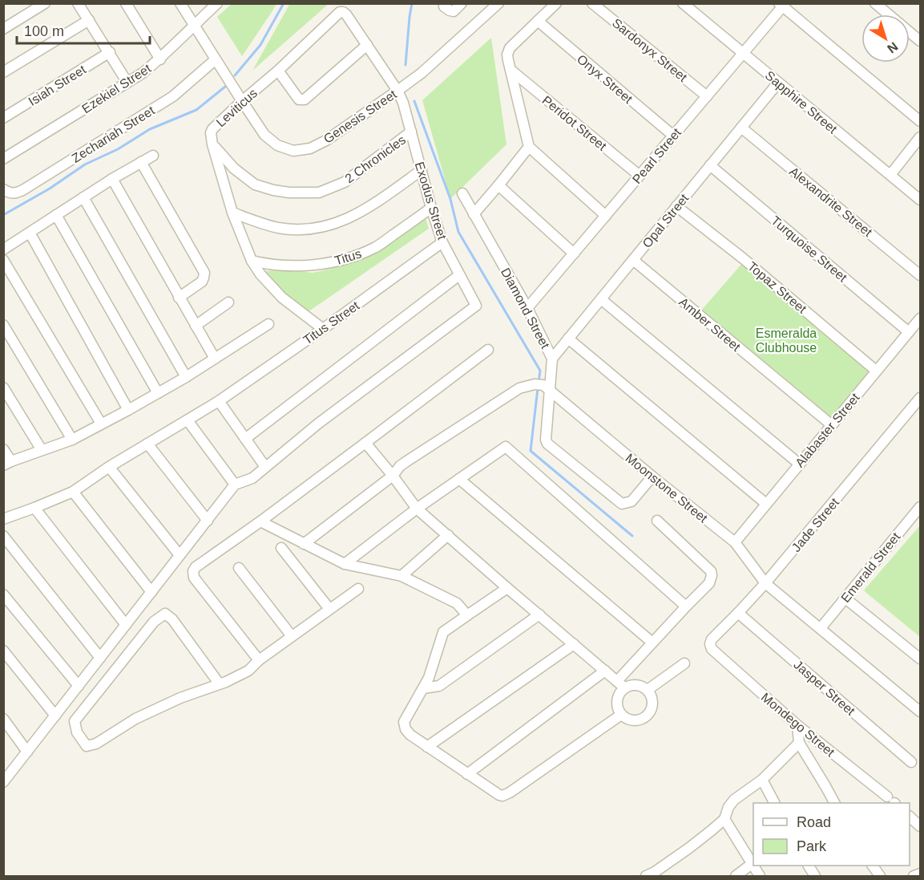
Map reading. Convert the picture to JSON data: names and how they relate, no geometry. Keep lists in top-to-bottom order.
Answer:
{
  "streets": {
    "street": [
      "Sardonyx Street",
      "Onyx Street",
      "Isiah Street",
      "Ezekiel Street",
      "Sapphire Street",
      "Leviticus",
      "Genesis Street",
      "Peridot Street",
      "Zechariah Street",
      "Pearl Street",
      "2 Chronicles",
      "Exodus Street",
      "Alexandrite Street",
      "Opal Street",
      "Turquoise Street",
      "Titus",
      "Topaz Street",
      "Diamond Street",
      "Titus Street",
      "Amber Street",
      "Alabaster Street",
      "Moonstone Street",
      "Jade Street",
      "Emerald Street",
      "Jasper Street",
      "Mondego Street"
    ]
  },
  "crossings": [
    ["Sardonyx Street", "Pearl Street"],
    ["Onyx Street", "Pearl Street"],
    ["Ezekiel Street", "Genesis Street"],
    ["Sapphire Street", "Pearl Street"],
    ["Sapphire Street", "Opal Street"],
    ["Leviticus", "Genesis Street"],
    ["Leviticus", "2 Chronicles"],
    ["Leviticus", "Exodus Street"],
    ["Leviticus", "Titus"],
    ["Leviticus", "Titus Street"],
    ["Genesis Street", "Zechariah Street"],
    ["Genesis Street", "Exodus Street"],
    ["Peridot Street", "Pearl Street"],
    ["Pearl Street", "Diamond Street"],
    ["2 Chronicles", "Exodus Street"],
    ["Exodus Street", "Titus"],
    ["Exodus Street", "Titus Street"],
    ["Alexandrite Street", "Opal Street"],
    ["Opal Street", "Turquoise Street"],
    ["Opal Street", "Topaz Street"],
    ["Opal Street", "Diamond Street"],
    ["Opal Street", "Amber Street"],
    ["Turquoise Street", "Alabaster Street"],
    ["Topaz Street", "Alabaster Street"],
    ["Diamond Street", "Moonstone Street"],
    ["Amber Street", "Alabaster Street"],
    ["Alabaster Street", "Moonstone Street"],
    ["Moonstone Street", "Jade Street"],
    ["Moonstone Street", "Emerald Street"],
    ["Jade Street", "Jasper Street"],
    ["Jade Street", "Mondego Street"]
  ],
  "parks": ["Esmeralda Clubhouse"],
  "legend": ["Road", "Park"],
  "scale_bar": "100 m",
  "north": "bottom right"
}
